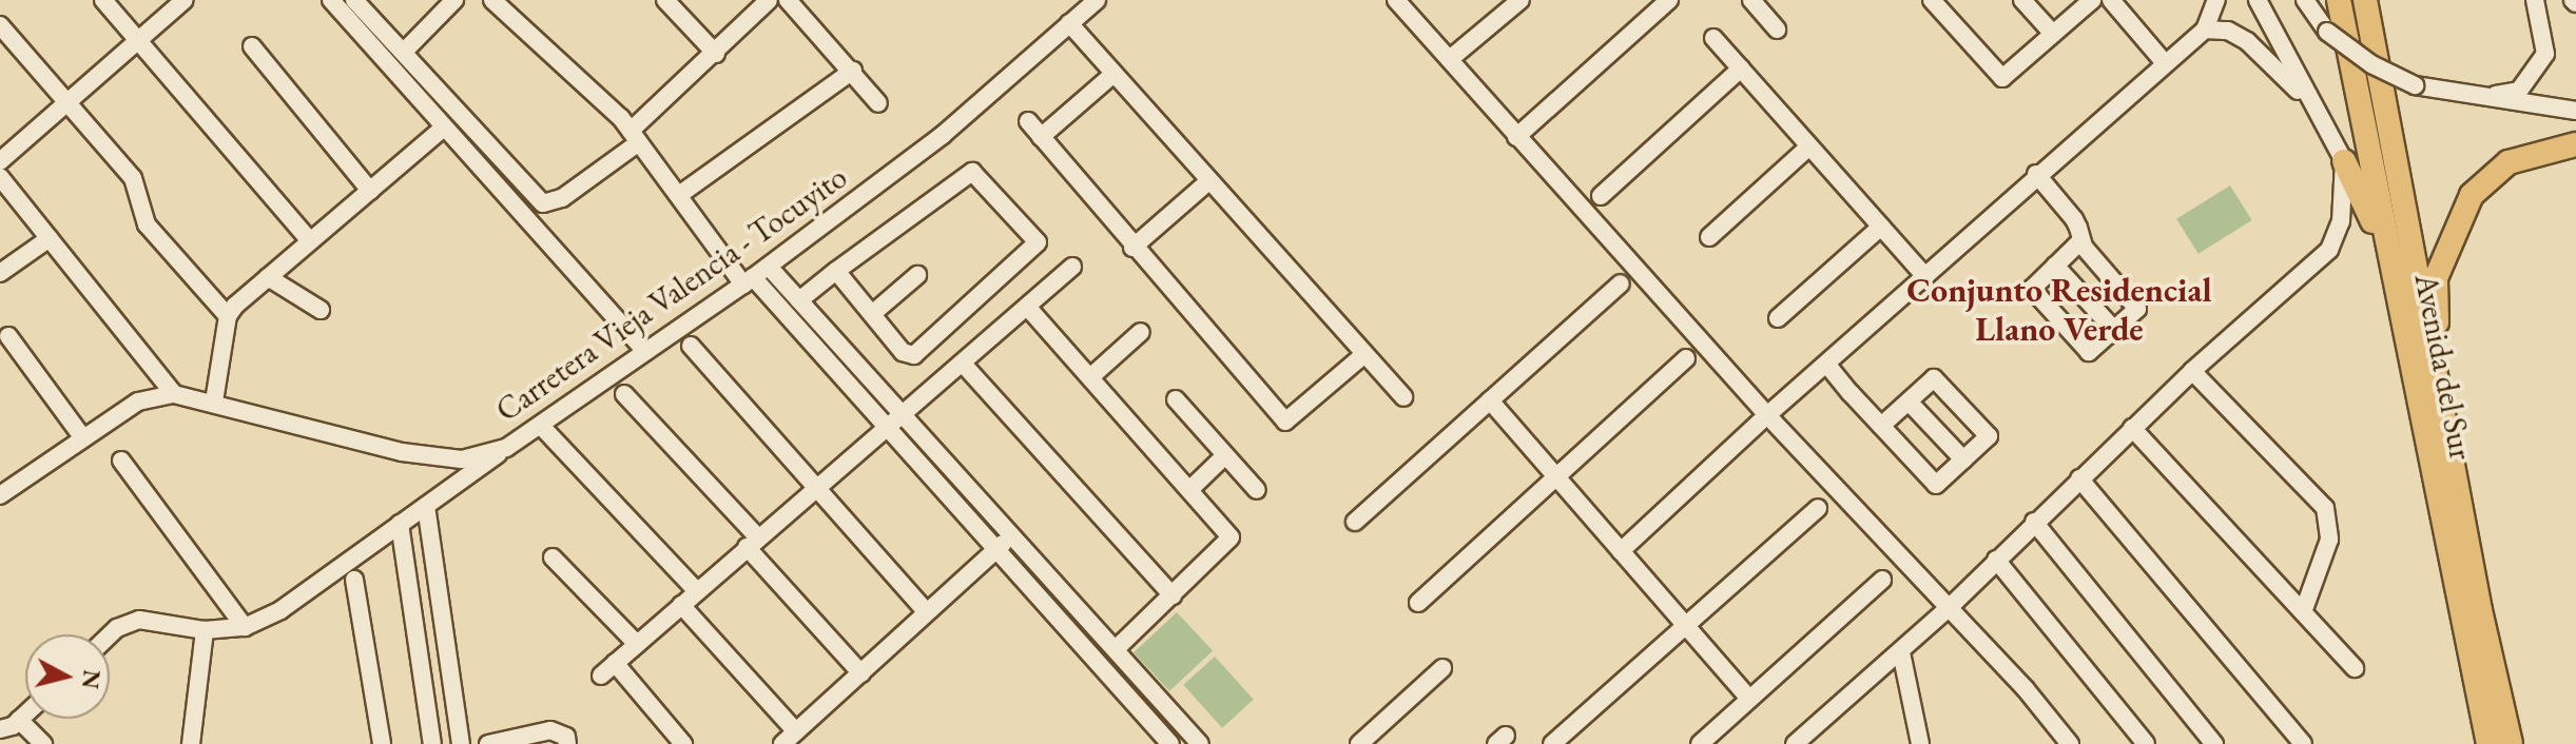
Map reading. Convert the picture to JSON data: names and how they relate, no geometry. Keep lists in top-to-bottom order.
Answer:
{
  "streets": {
    "highway": ["Avenida del Sur"],
    "street": ["Carretera Vieja Valencia - Tocuyito"]
  },
  "districts": ["Conjunto Residencial Llano Verde"],
  "north": "right"
}
